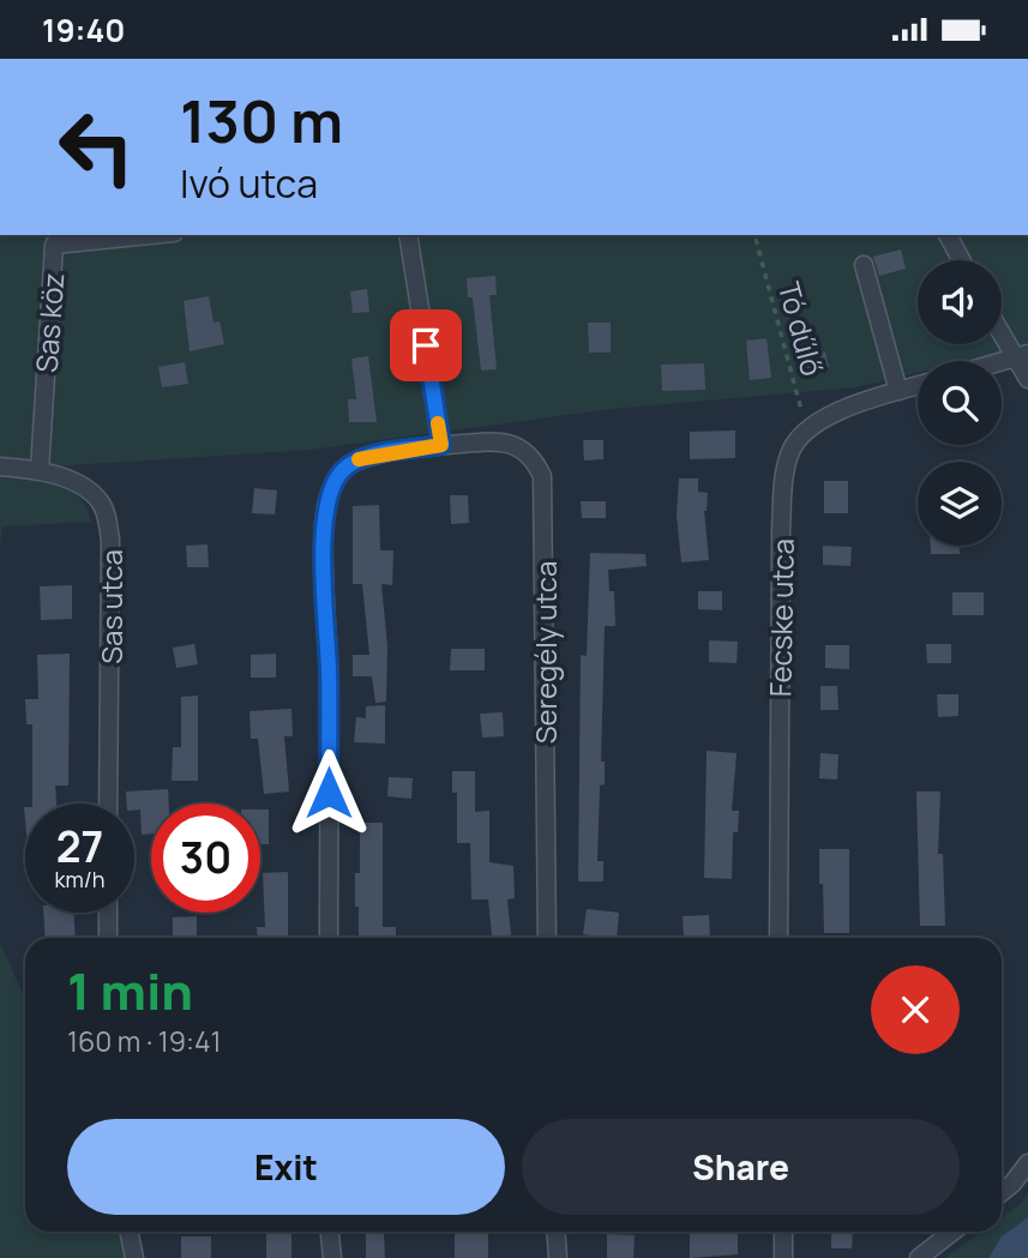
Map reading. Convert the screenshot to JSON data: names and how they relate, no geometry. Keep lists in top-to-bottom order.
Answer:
{
  "streets": {
    "street": [
      "Sas köz",
      "Sas utca",
      "Fecske utca",
      "Seregély utca"
    ],
    "path": ["Tó dűlő"]
  },
  "crossings": [
    ["Sas köz", "Sas utca"],
    ["Tó dűlő", "Fecske utca"]
  ],
  "page": {
    "status": "19:40",
    "turn": ["130 m", "Ivó utca"],
    "speed": "27 km/h",
    "limit": "30",
    "heading": ["1 min", "160 m · 19:41"],
    "buttons": ["Exit", "Share"]
  }
}
